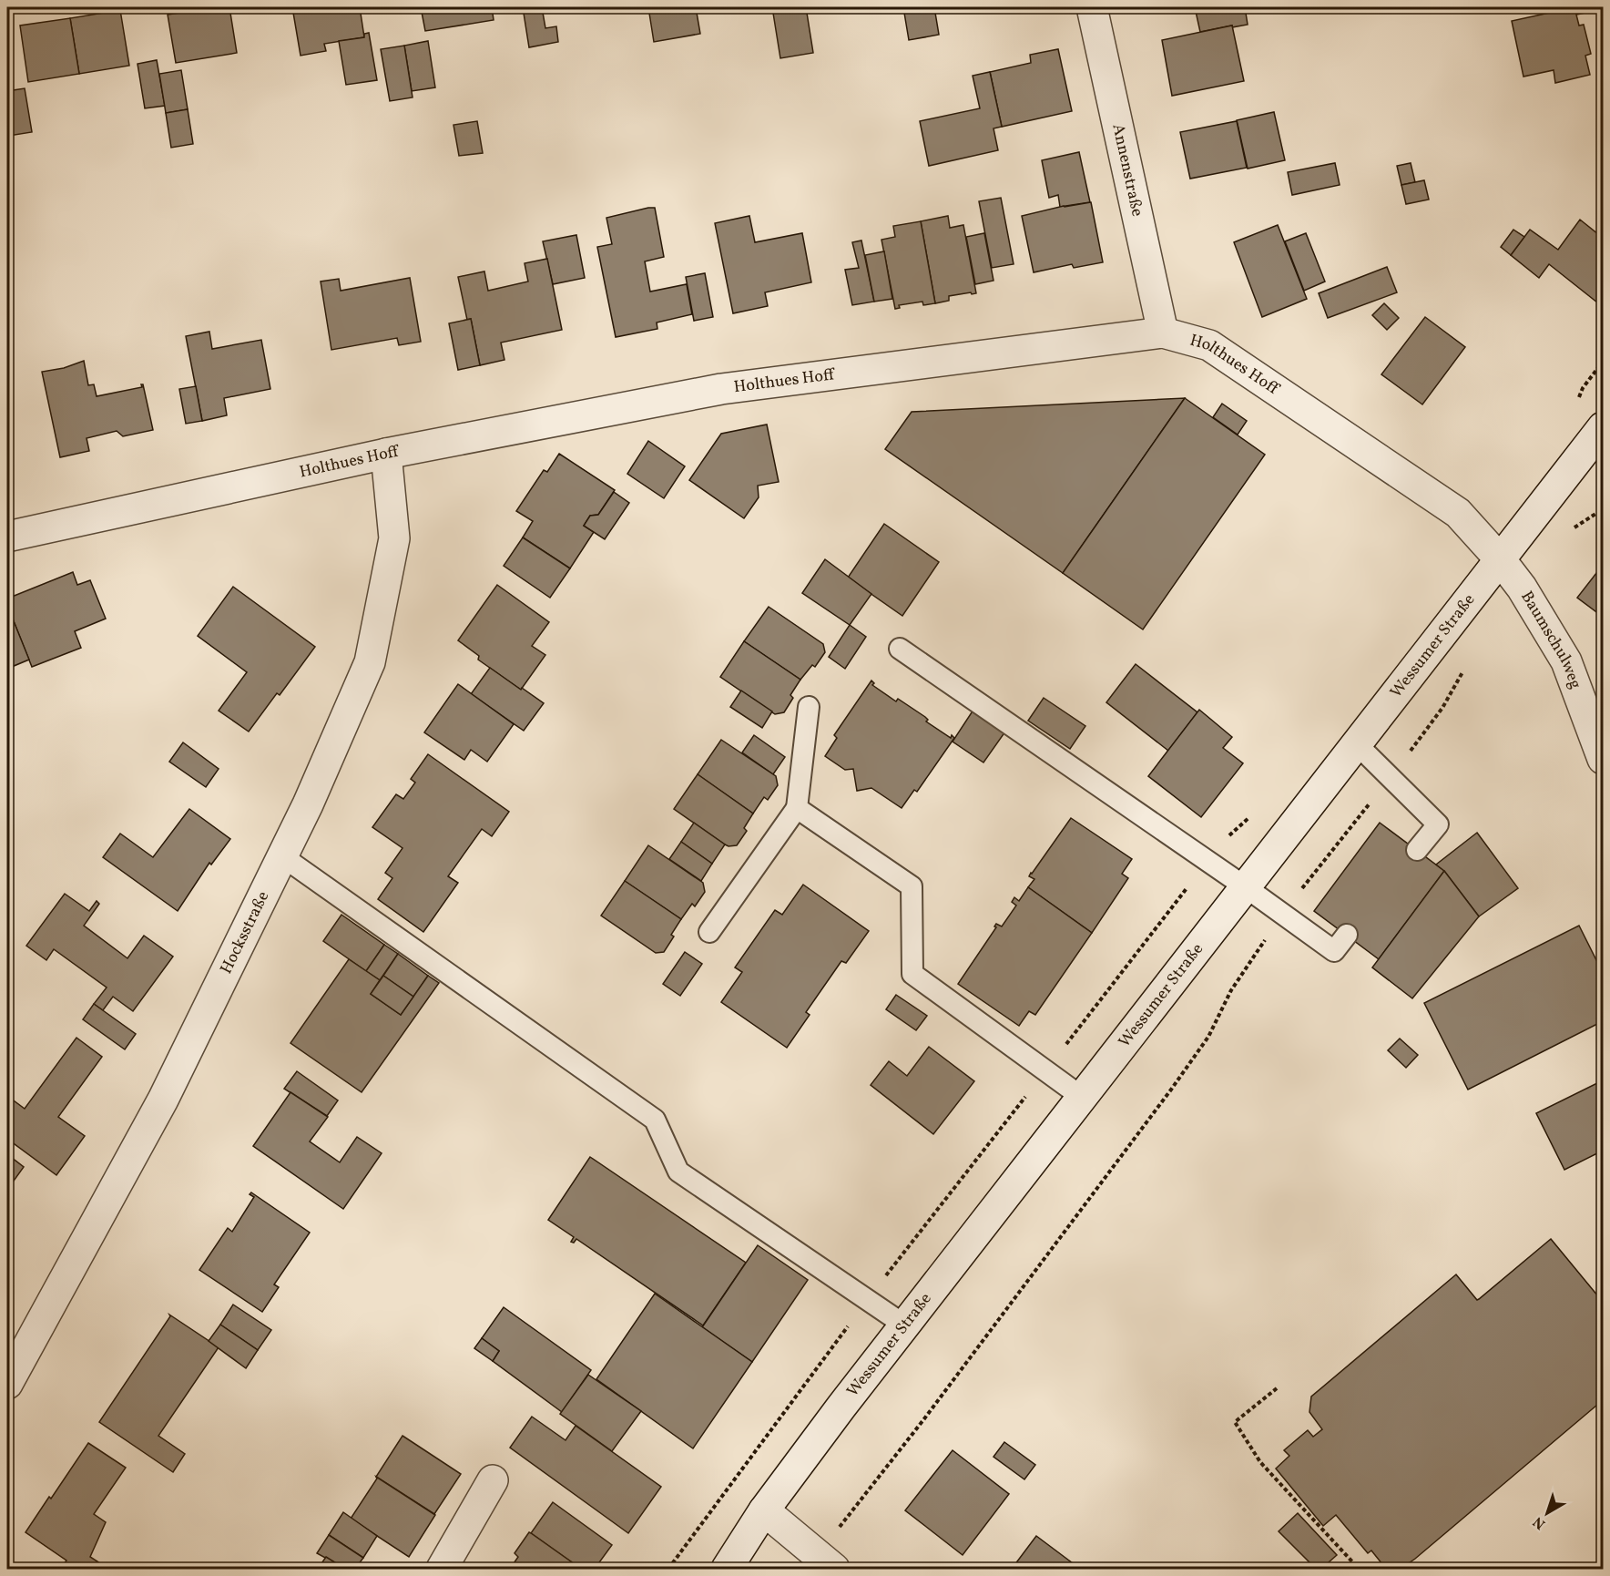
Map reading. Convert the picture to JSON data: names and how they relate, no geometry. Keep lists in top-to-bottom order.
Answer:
{
  "streets": {
    "street": [
      "Annenstraße",
      "Holthues Hoff",
      "Baumschulweg",
      "Wessumer Straße",
      "Hocksstraße"
    ]
  },
  "crossings": [
    ["Annenstraße", "Holthues Hoff"],
    ["Holthues Hoff", "Baumschulweg"],
    ["Holthues Hoff", "Wessumer Straße"],
    ["Holthues Hoff", "Hocksstraße"],
    ["Baumschulweg", "Wessumer Straße"]
  ],
  "north": "bottom left"
}
